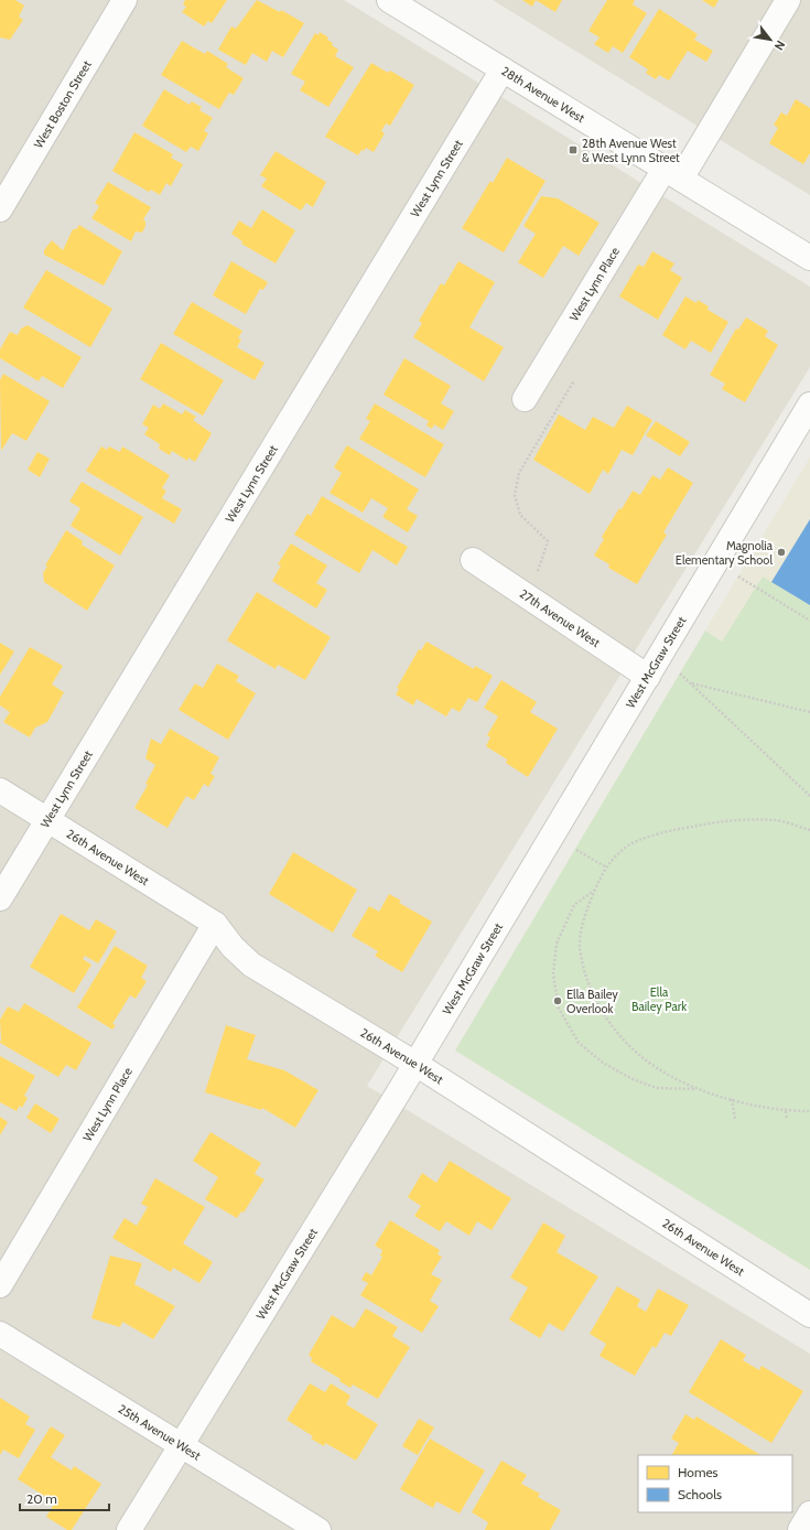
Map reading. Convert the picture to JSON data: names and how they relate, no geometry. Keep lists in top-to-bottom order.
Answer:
{
  "streets": {
    "street": [
      "28th Avenue West",
      "West Boston Street",
      "West Lynn Street",
      "West Lynn Place",
      "27th Avenue West",
      "West McGraw Street",
      "26th Avenue West",
      "25th Avenue West"
    ]
  },
  "crossings": [
    ["28th Avenue West", "West Lynn Street"],
    ["28th Avenue West", "West Lynn Place"],
    ["West Lynn Street", "26th Avenue West"],
    ["West Lynn Place", "26th Avenue West"],
    ["27th Avenue West", "West McGraw Street"],
    ["West McGraw Street", "26th Avenue West"],
    ["West McGraw Street", "25th Avenue West"]
  ],
  "parks": ["Ella Bailey Park"],
  "places": {
    "transit": ["28th Avenue West & West Lynn Street"],
    "other": ["Magnolia Elementary School", "Ella Bailey Overlook"]
  },
  "legend": ["Homes", "Schools"],
  "scale_bar": "20 m",
  "north": "bottom right"
}
